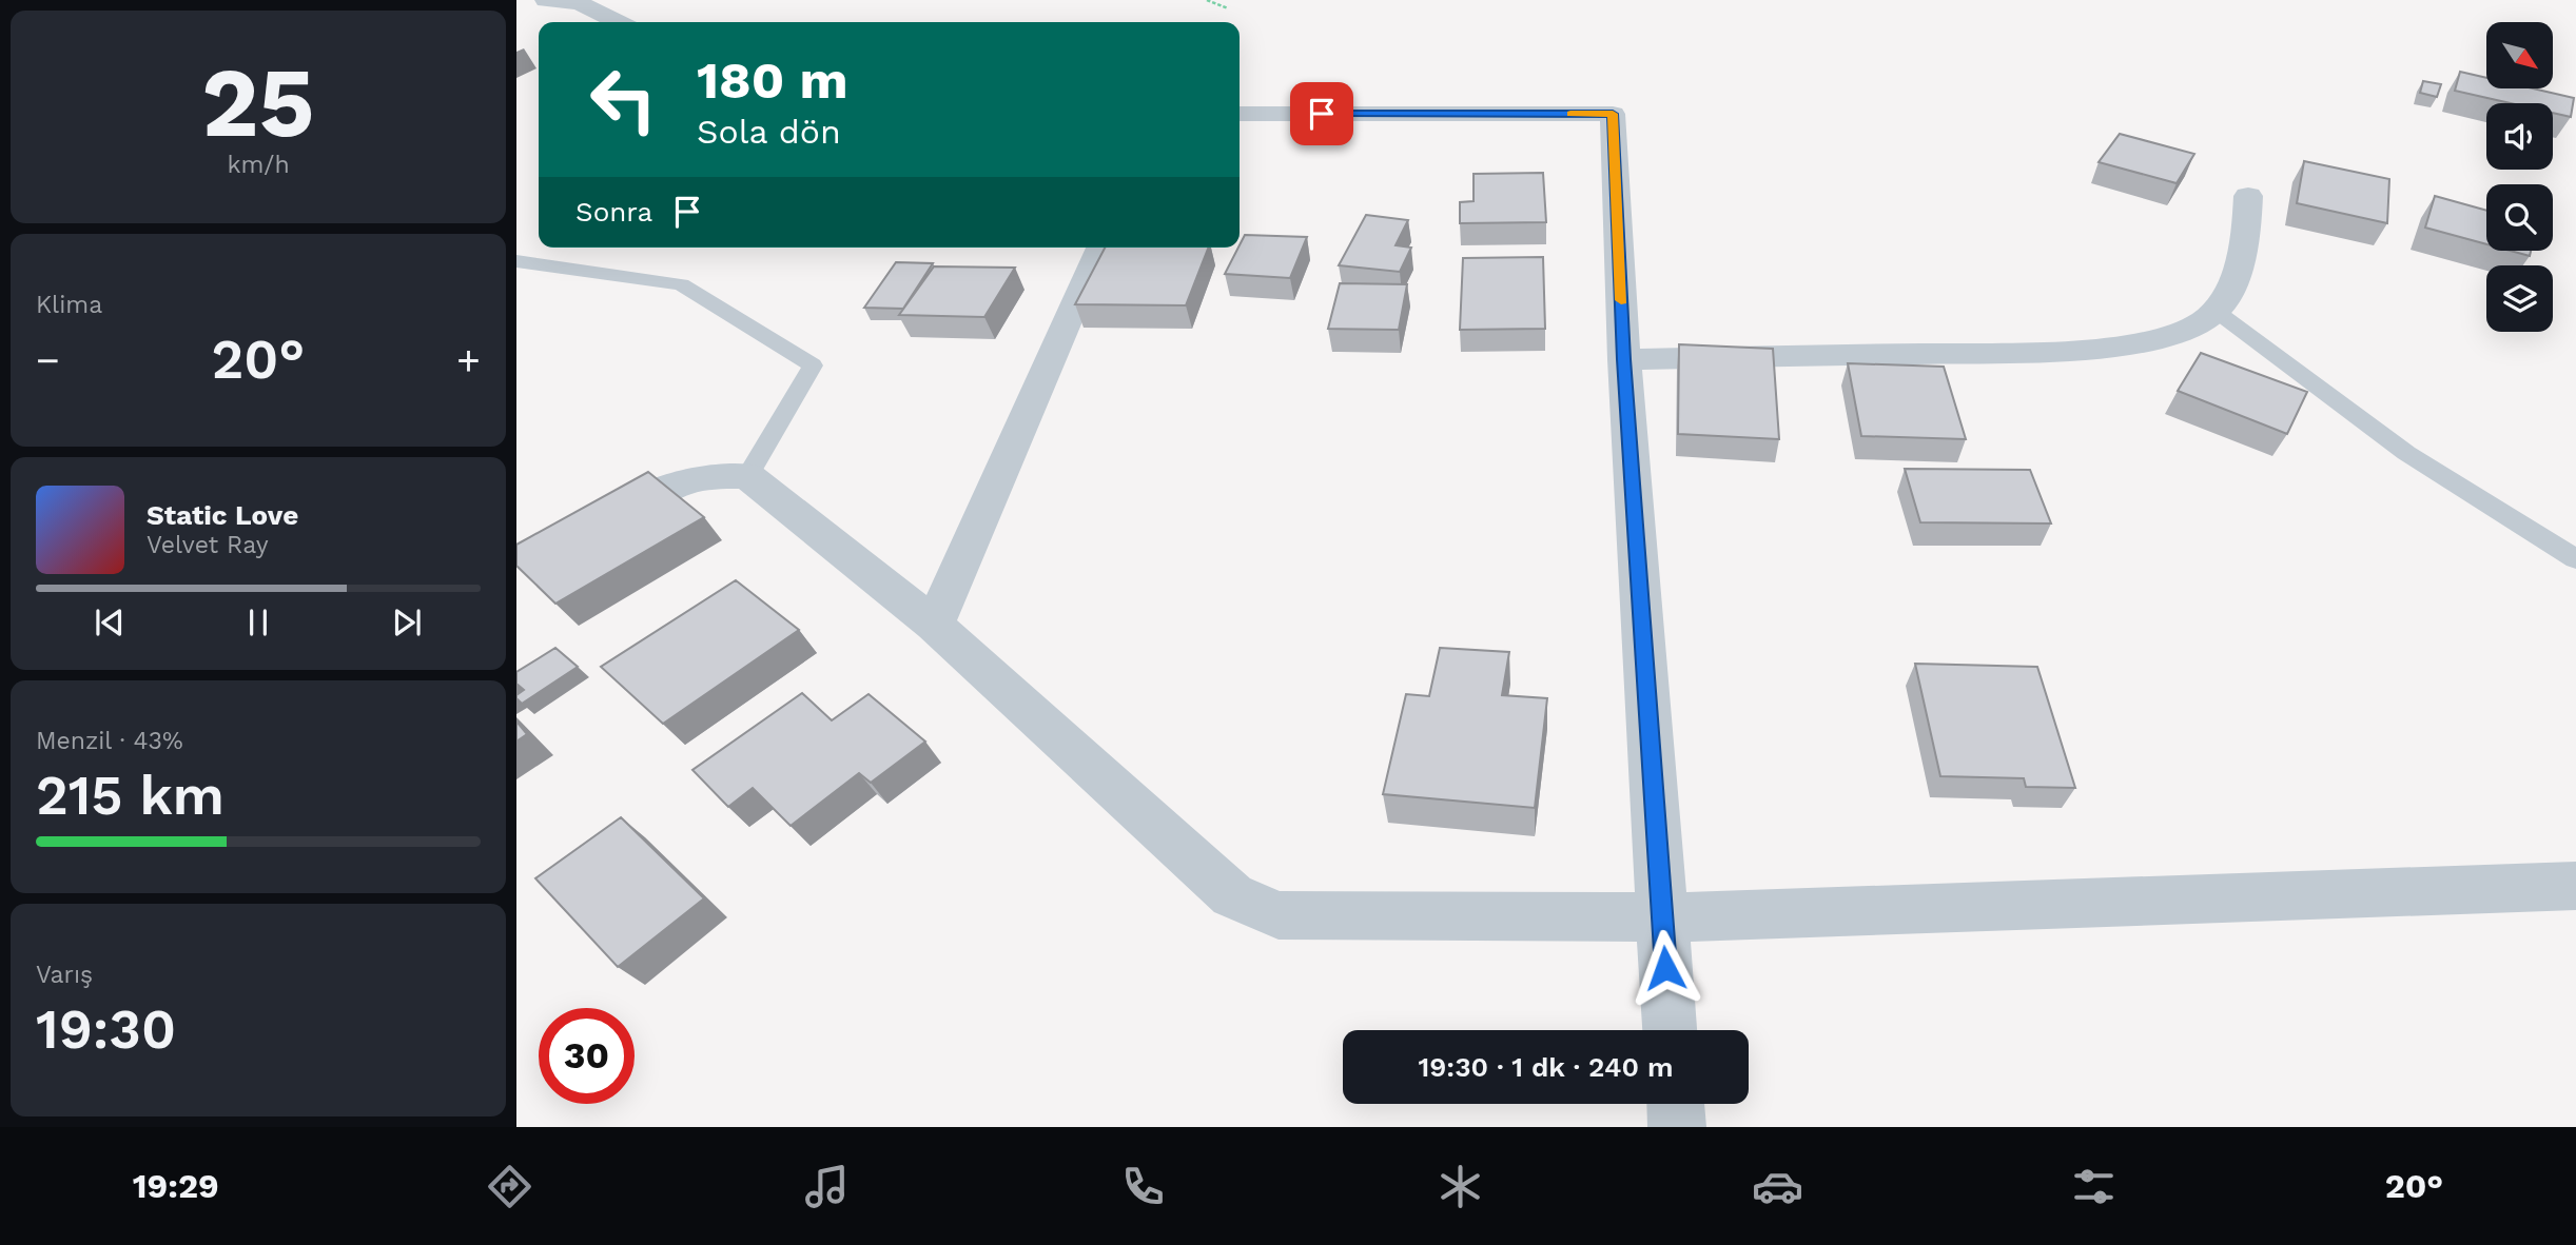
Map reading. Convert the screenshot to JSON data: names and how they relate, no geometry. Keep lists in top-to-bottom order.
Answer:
{
  "north": "bottom right",
  "page": {
    "tile": [
      ["25", "km/h"],
      "Klima",
      ["Menzil · 43%", "215 km"],
      ["Varış", "19:30"]
    ],
    "turn": ["180 m", "Sola dön"],
    "then": "Sonra",
    "heat": ["−", "20°", "+"],
    "song": ["Static Love", "Velvet Ray"],
    "limit": "30",
    "trip": "19:30 · 1 dk · 240 m",
    "tabs": ["19:29", "20°"]
  }
}
